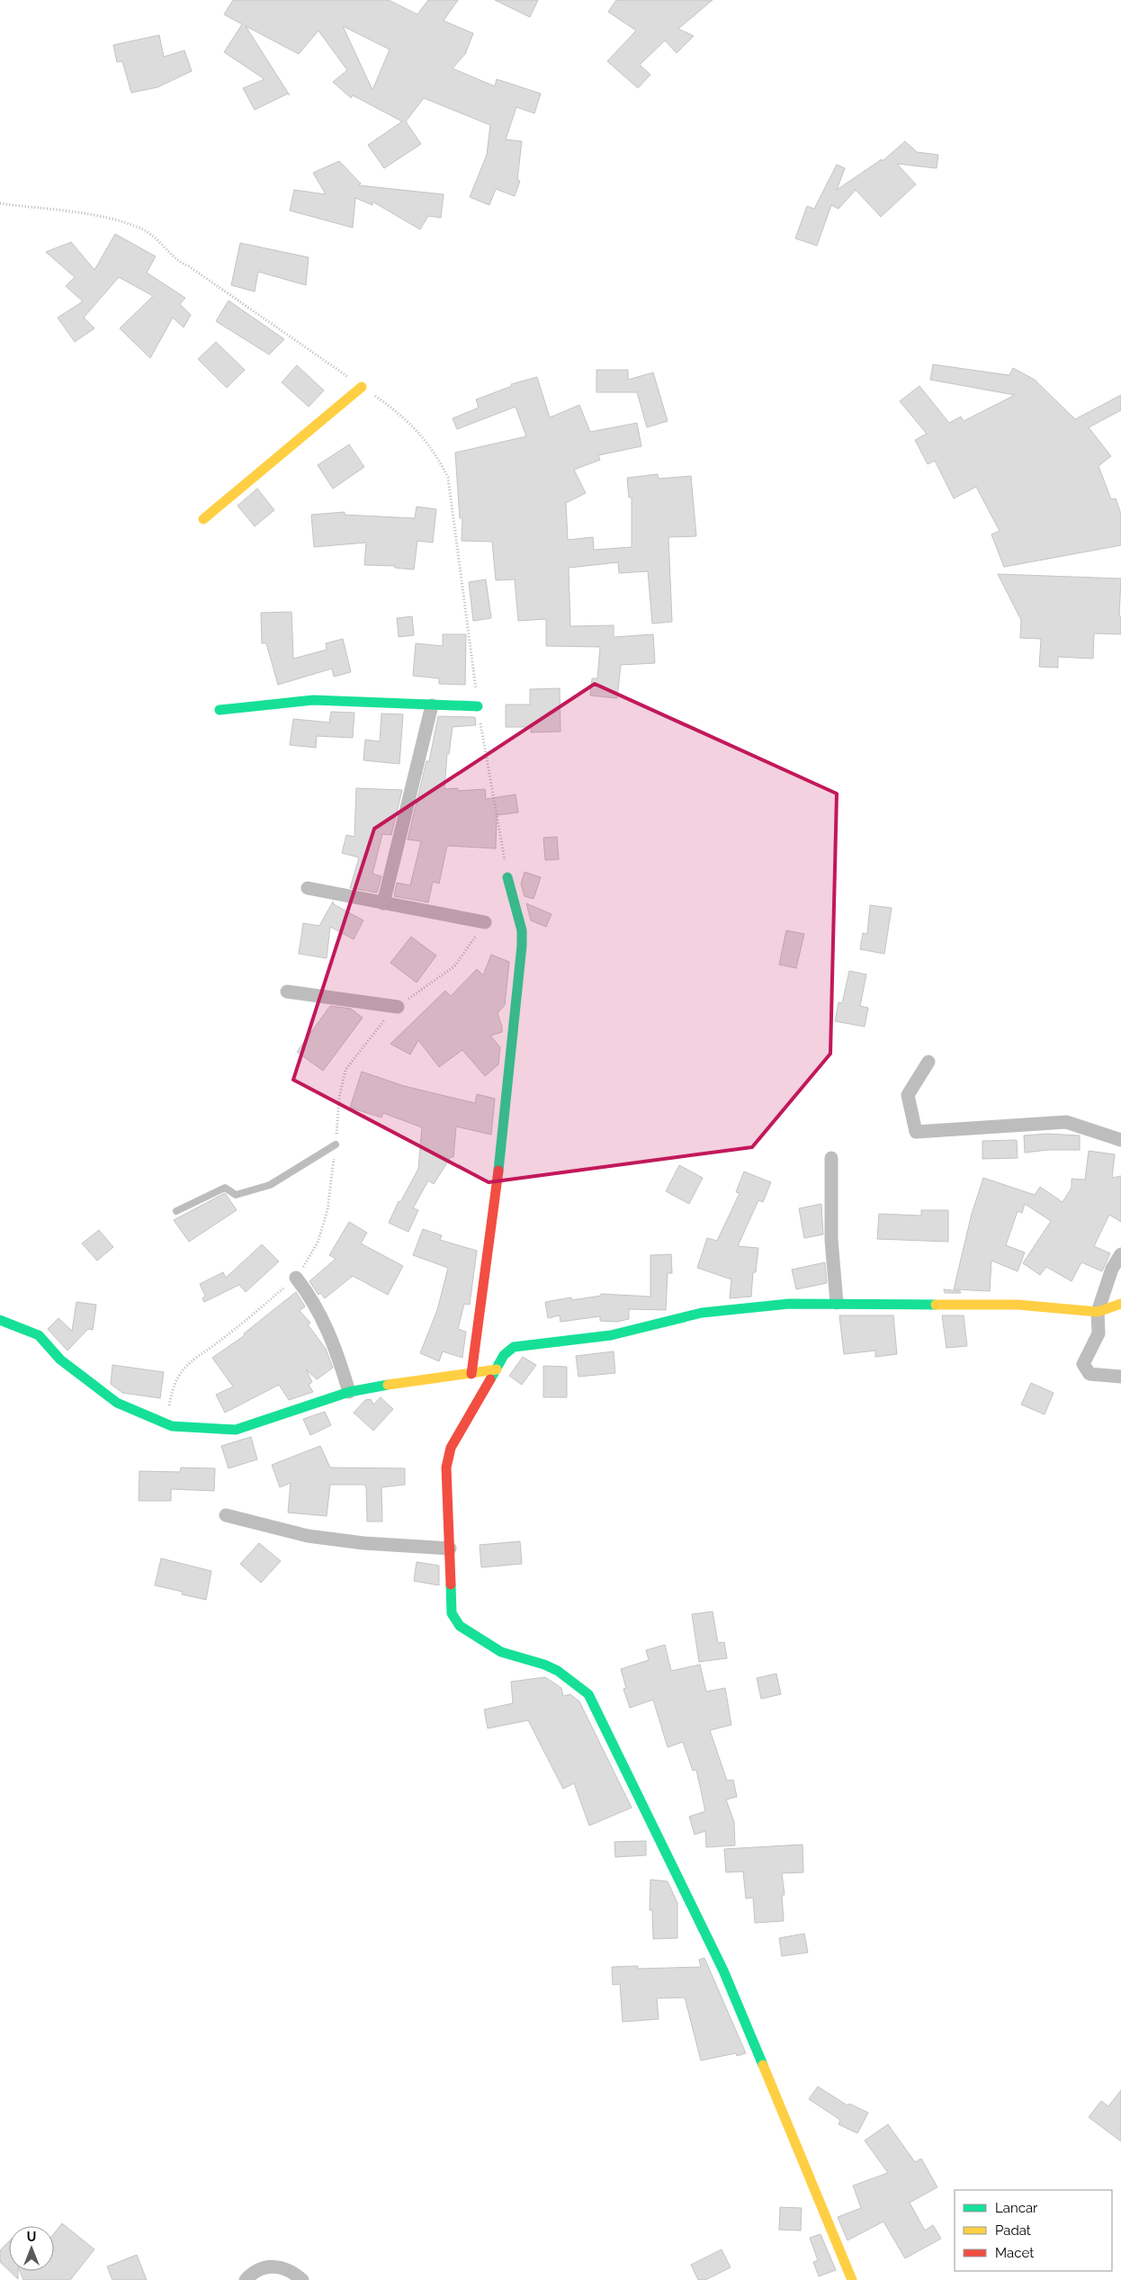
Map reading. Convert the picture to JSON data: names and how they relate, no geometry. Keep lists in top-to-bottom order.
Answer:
{
  "legend": ["Lancar", "Padat", "Macet"],
  "north": "top"
}
